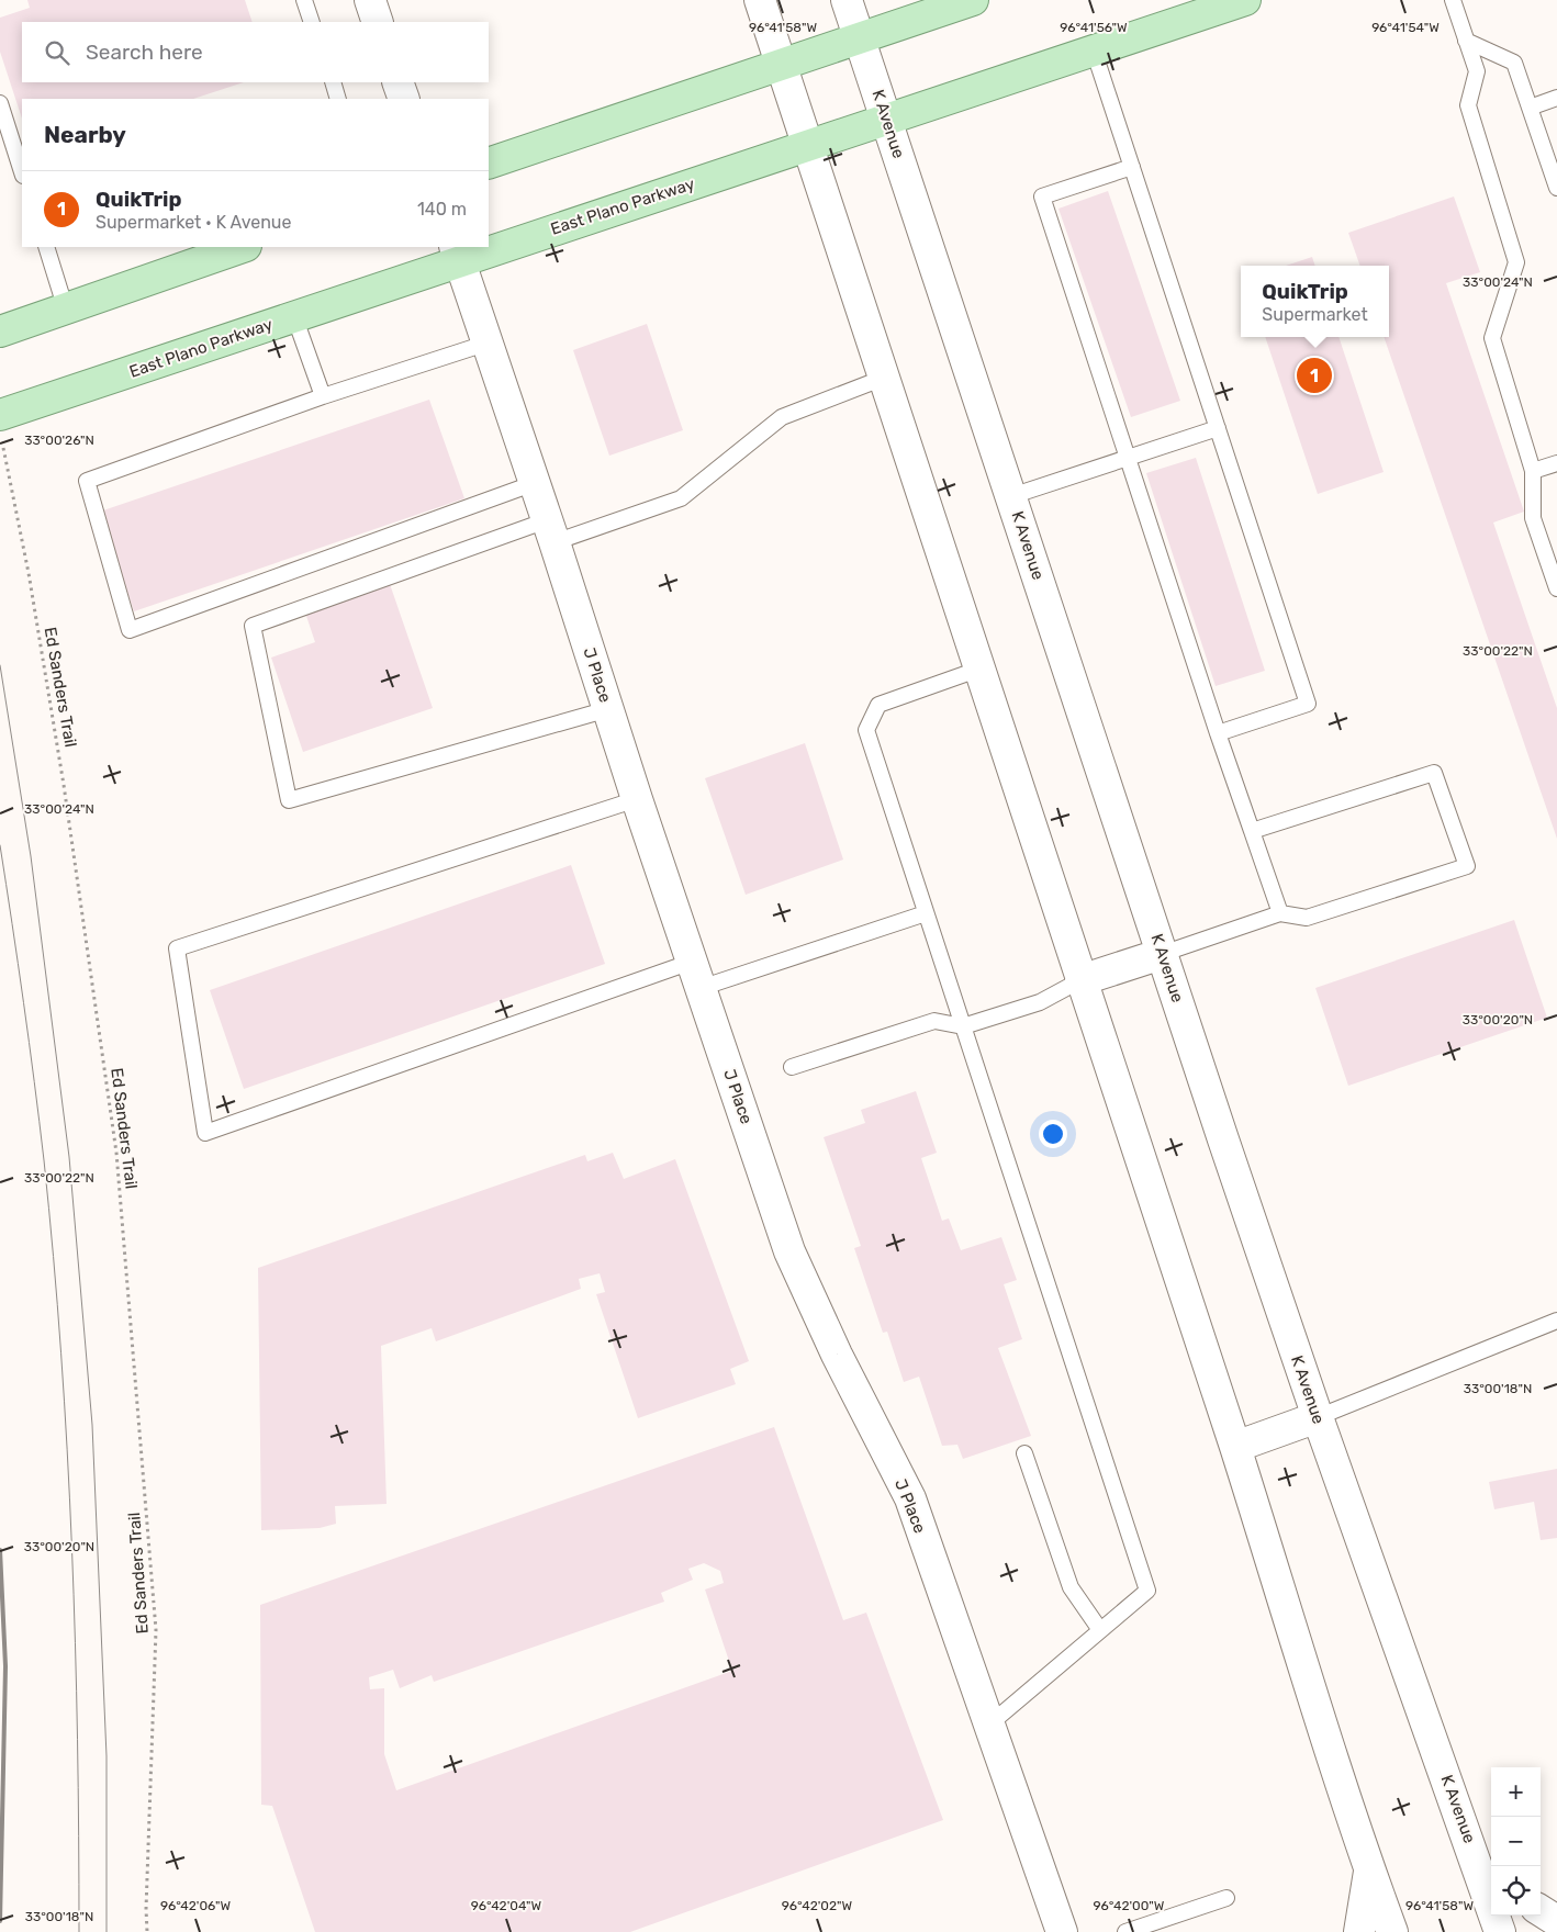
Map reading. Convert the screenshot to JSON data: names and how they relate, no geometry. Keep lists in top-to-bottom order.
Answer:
{
  "streets": {
    "main road": ["K Avenue", "East Plano Parkway", "J Place"],
    "path": ["Ed Sanders Trail"]
  },
  "crossings": [
    ["K Avenue", "East Plano Parkway"],
    ["East Plano Parkway", "J Place"],
    ["East Plano Parkway", "Ed Sanders Trail"]
  ],
  "page": {
    "search": "Search here",
    "heading": "Nearby",
    "list": [
      {
        "mark": "1",
        "name": "QuikTrip",
        "note": "Supermarket · K Avenue",
        "value": "140 m"
      }
    ],
    "popup": ["QuikTrip", "Supermarket"],
    "pins": "1",
    "map_buttons": ["+", "−"]
  },
  "coordinates": [
    "96°41'58\"W",
    "96°41'54\"W",
    "96°41'56\"W",
    "33°00'24\"N",
    "33°00'26\"N",
    "33°00'22\"N",
    "33°00'20\"N",
    "33°00'18\"N",
    "96°42'06\"W",
    "96°42'04\"W",
    "96°42'02\"W",
    "96°42'00\"W"
  ]
}
